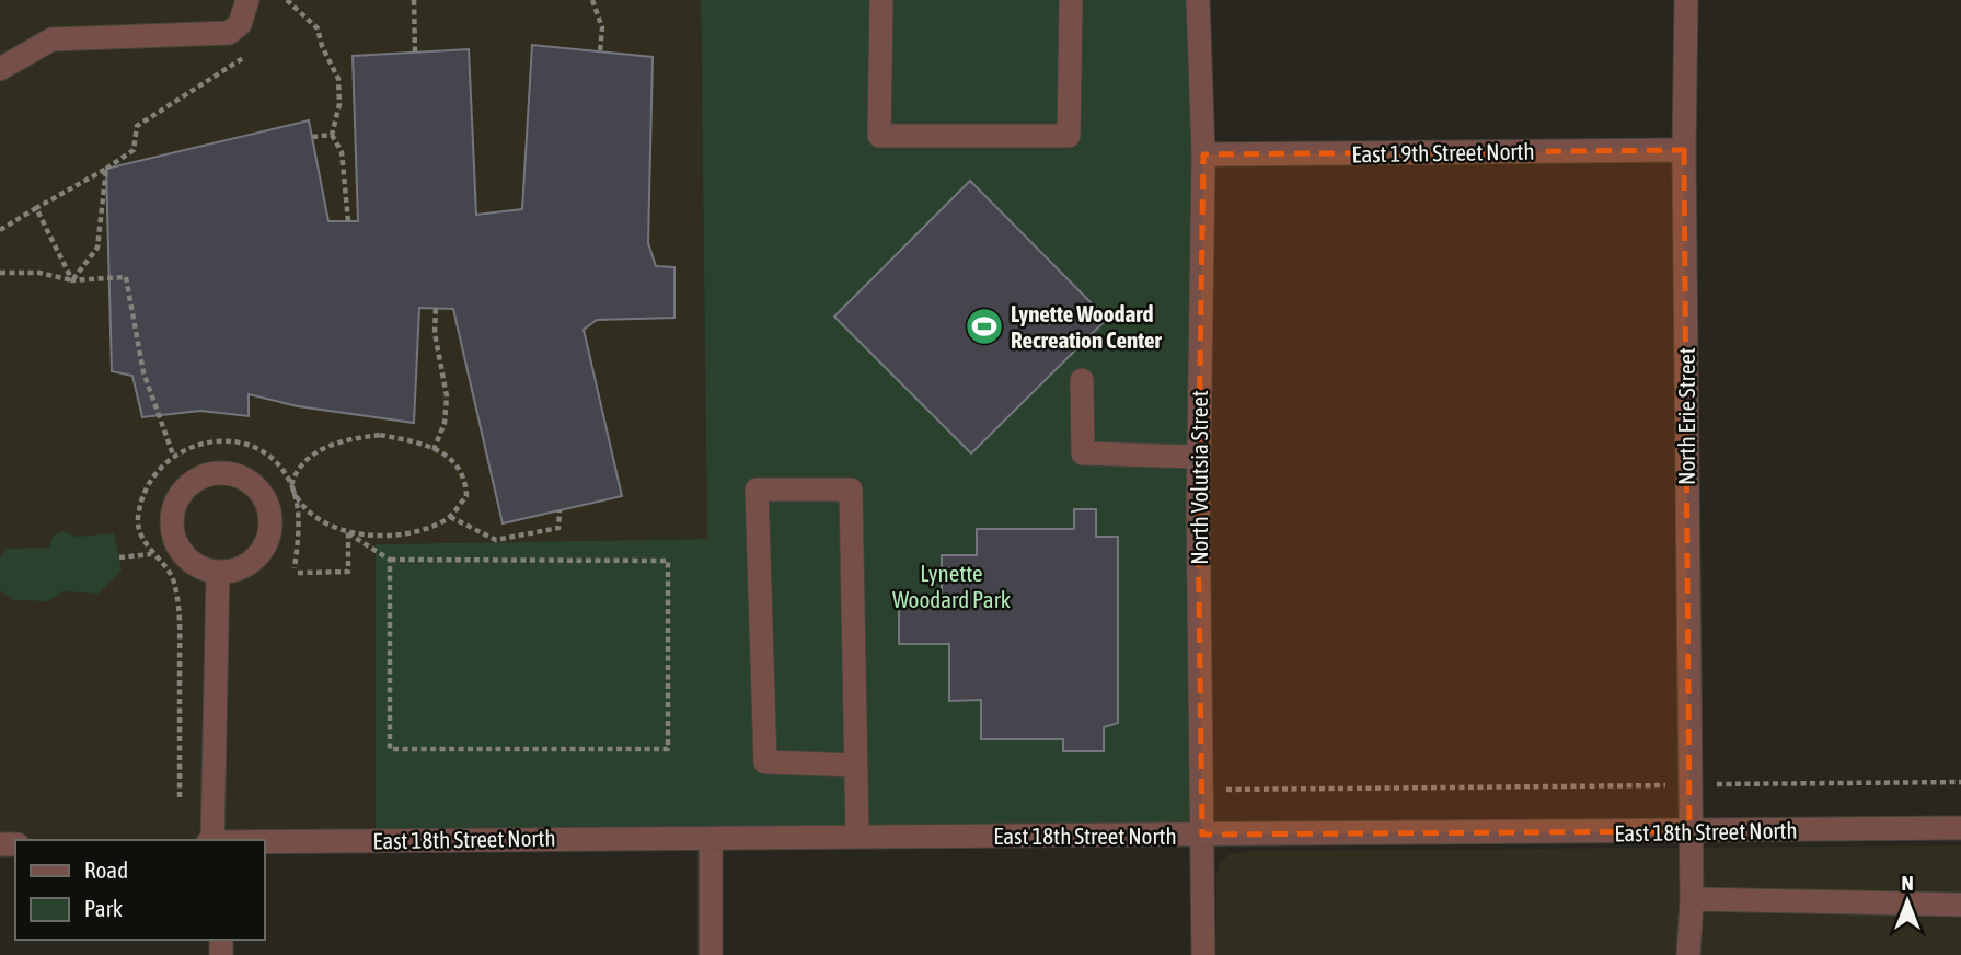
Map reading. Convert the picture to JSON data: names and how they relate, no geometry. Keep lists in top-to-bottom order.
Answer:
{
  "streets": {
    "street": [
      "East 19th Street North",
      "North Erie Street",
      "North Volutsia Street",
      "East 18th Street North"
    ]
  },
  "crossings": [
    ["East 19th Street North", "North Erie Street"],
    ["East 19th Street North", "North Volutsia Street"],
    ["North Erie Street", "East 18th Street North"],
    ["North Volutsia Street", "East 18th Street North"]
  ],
  "parks": ["Lynette Woodard Park"],
  "places": {
    "sports": ["Lynette Woodard Recreation Center"]
  },
  "legend": ["Road", "Park"],
  "north": "top"
}
